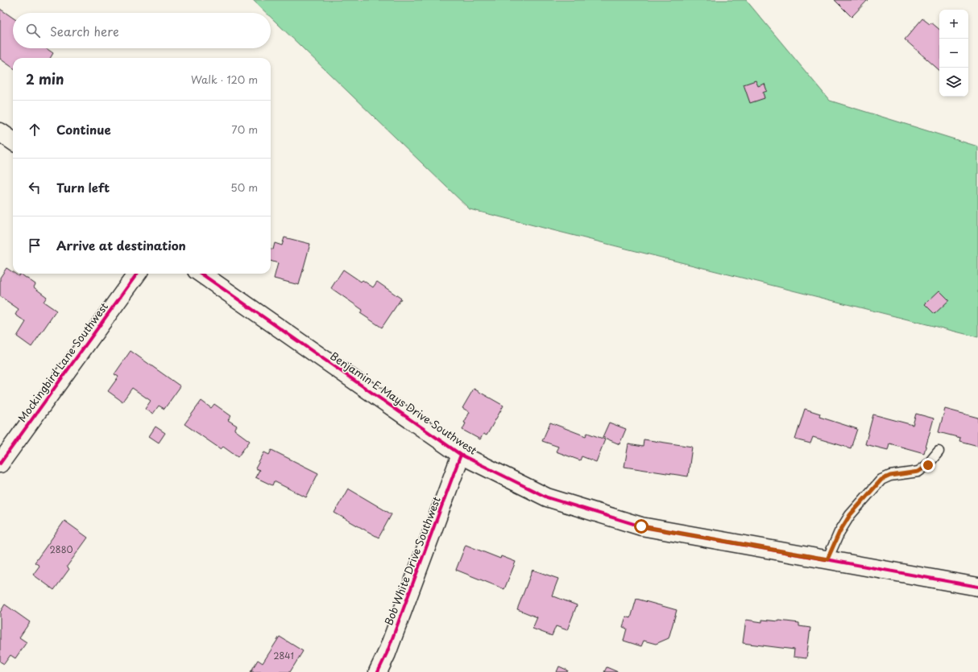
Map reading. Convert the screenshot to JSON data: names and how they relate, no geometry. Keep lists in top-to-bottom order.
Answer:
{
  "streets": {
    "street": ["Mockingbird Lane Southwest", "Benjamin E Mays Drive Southwest", "Bob White Drive Southwest"]
  },
  "crossings": [
    ["Benjamin E Mays Drive Southwest", "Bob White Drive Southwest"]
  ],
  "house_numbers": ["2880", "2841"],
  "page": {
    "map_buttons": ["+", "−"],
    "search": "Search here",
    "heading": ["2 min", "Walk · 120 m"],
    "list": [
      ["Continue", "70 m"],
      ["Turn left", "50 m"],
      "Arrive at destination"
    ]
  }
}
